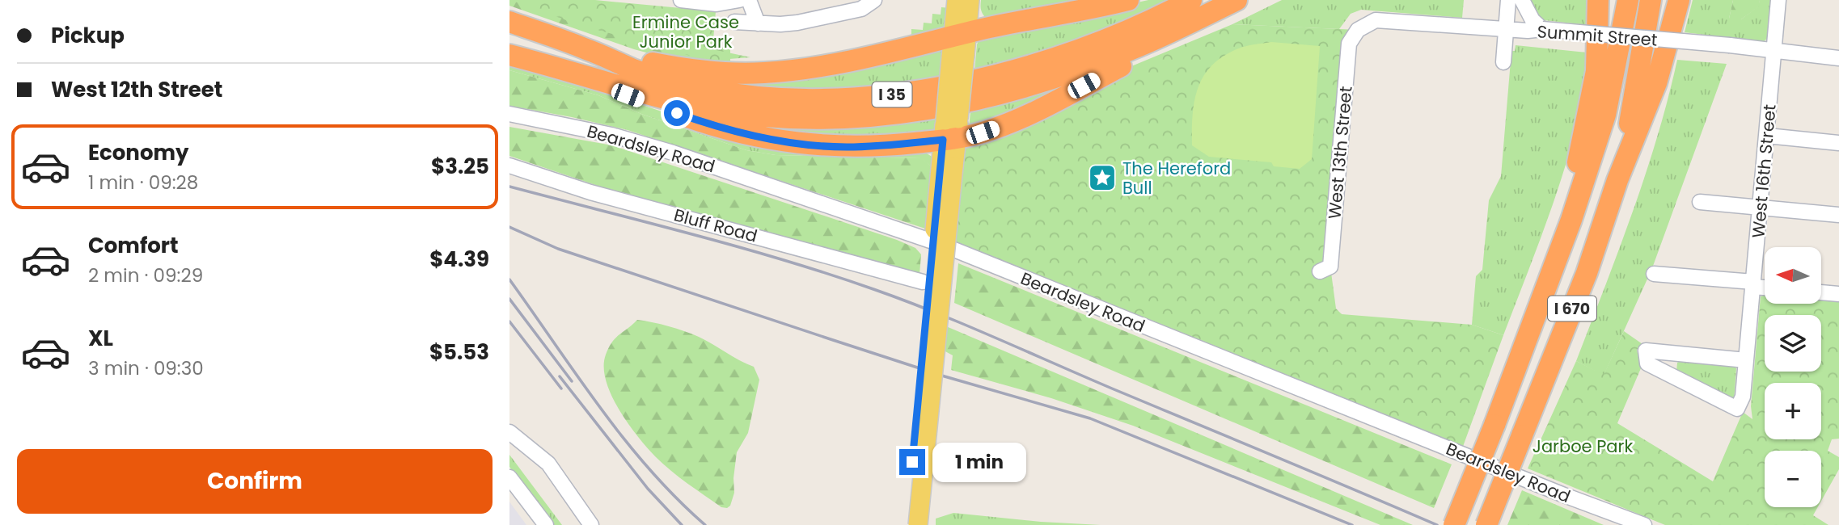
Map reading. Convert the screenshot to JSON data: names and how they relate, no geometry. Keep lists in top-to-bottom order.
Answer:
{
  "streets": {
    "highway": ["I 35", "I 670"],
    "street": [
      "Summit Street",
      "Beardsley Road",
      "West 13th Street",
      "West 16th Street",
      "Bluff Road"
    ]
  },
  "crossings": [
    ["Summit Street", "West 13th Street"],
    ["Summit Street", "West 16th Street"]
  ],
  "parks": ["Ermine Case Junior Park", "Jarboe Park"],
  "places": {
    "place": ["The Hereford Bull"]
  },
  "north": "left",
  "page": {
    "banner": ["Pickup", "West 12th Street"],
    "list": [
      {
        "name": "Economy",
        "note": "1 min · 09:28",
        "value": "$3.25"
      },
      {
        "name": "Comfort",
        "note": "2 min · 09:29",
        "value": "$4.39"
      },
      {
        "name": "XL",
        "note": "3 min · 09:30",
        "value": "$5.53"
      }
    ],
    "map_buttons": ["+", "−"],
    "buttons": "Confirm",
    "bubble": "1 min"
  }
}
